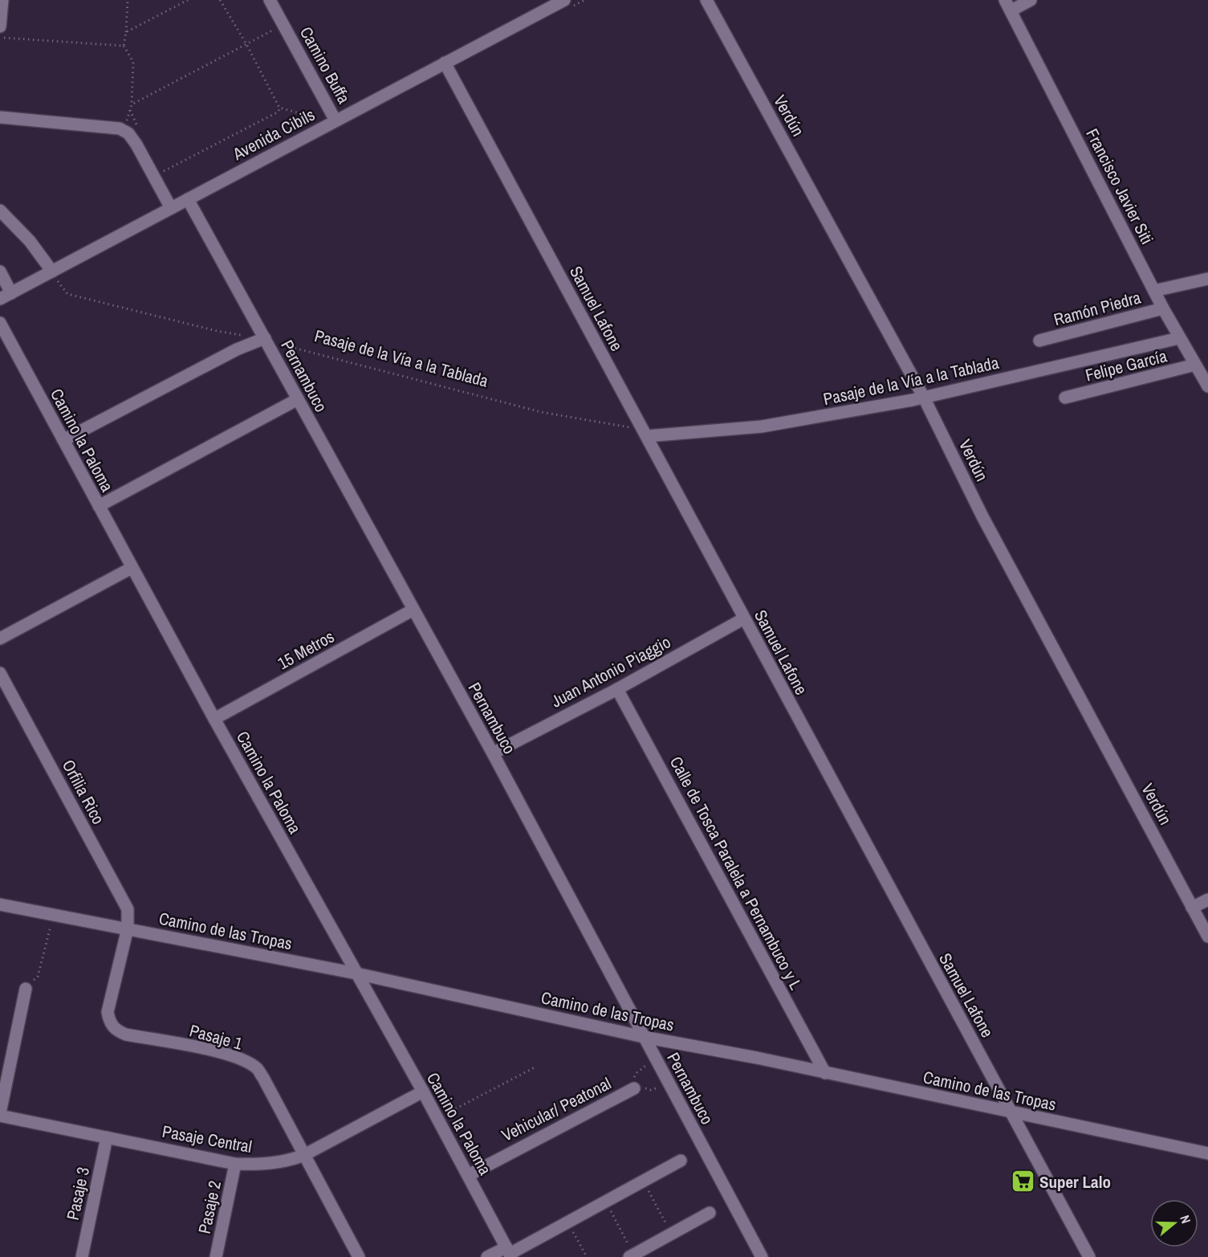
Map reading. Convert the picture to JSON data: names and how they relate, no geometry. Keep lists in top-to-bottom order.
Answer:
{
  "streets": {
    "street": [
      "Camino Buffa",
      "Verdún",
      "Avenida Cibils",
      "Francisco Javier Siti",
      "Samuel Lafone",
      "Ramón Piedra",
      "Pasaje de la Vía a la Tablada",
      "Felipe García",
      "Pernambuco",
      "Camino la Paloma",
      "15 Metros",
      "Juan Antonio Piaggio",
      "Orfilia Rico",
      "Calle de Tosca Paralela a Pernambuco y L",
      "Camino de las Tropas",
      "Pasaje 1",
      "Vehicular/ Peatonal",
      "Pasaje Central",
      "Pasaje 3",
      "Pasaje 2"
    ]
  },
  "crossings": [
    ["Camino Buffa", "Avenida Cibils"],
    ["Verdún", "Pasaje de la Vía a la Tablada"],
    ["Avenida Cibils", "Samuel Lafone"],
    ["Avenida Cibils", "Pasaje de la Vía a la Tablada"],
    ["Avenida Cibils", "Pernambuco"],
    ["Francisco Javier Siti", "Ramón Piedra"],
    ["Francisco Javier Siti", "Pasaje de la Vía a la Tablada"],
    ["Francisco Javier Siti", "Felipe García"],
    ["Samuel Lafone", "Pasaje de la Vía a la Tablada"],
    ["Samuel Lafone", "Juan Antonio Piaggio"],
    ["Samuel Lafone", "Camino de las Tropas"],
    ["Pasaje de la Vía a la Tablada", "Pernambuco"],
    ["Pernambuco", "15 Metros"],
    ["Pernambuco", "Juan Antonio Piaggio"],
    ["Pernambuco", "Camino de las Tropas"],
    ["Pernambuco", "Vehicular/ Peatonal"],
    ["Camino la Paloma", "15 Metros"],
    ["Camino la Paloma", "Camino de las Tropas"],
    ["Camino la Paloma", "Vehicular/ Peatonal"],
    ["Camino la Paloma", "Pasaje Central"],
    ["Juan Antonio Piaggio", "Calle de Tosca Paralela a Pernambuco y L"],
    ["Orfilia Rico", "Camino de las Tropas"],
    ["Orfilia Rico", "Pasaje 1"],
    ["Calle de Tosca Paralela a Pernambuco y L", "Camino de las Tropas"],
    ["Camino de las Tropas", "Pasaje 1"],
    ["Pasaje 1", "Pasaje Central"],
    ["Pasaje Central", "Pasaje 3"],
    ["Pasaje Central", "Pasaje 2"]
  ],
  "places": {
    "supermarket": ["Super Lalo"]
  },
  "north": "right"
}
